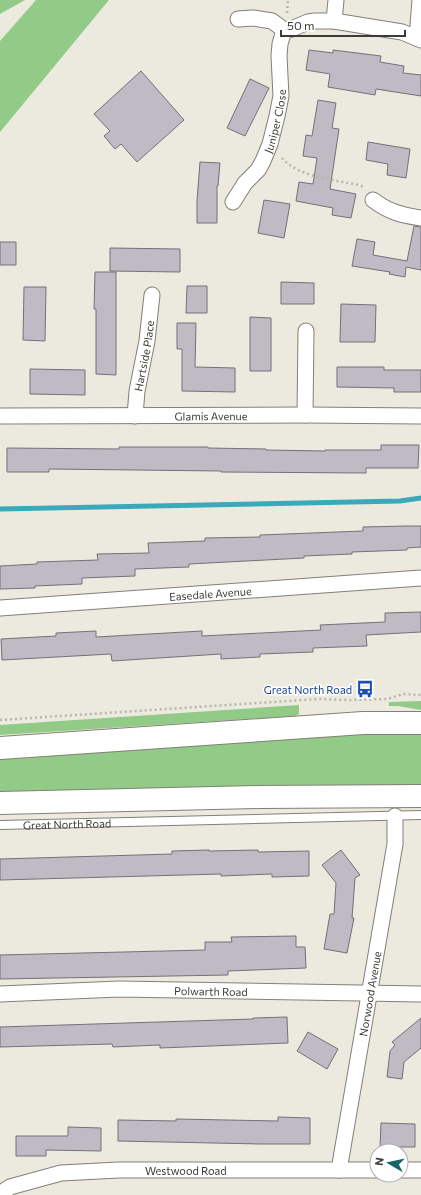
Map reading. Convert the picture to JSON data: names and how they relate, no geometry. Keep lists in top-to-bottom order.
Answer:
{
  "streets": {
    "main road": ["Great North Road"],
    "street": [
      "Juniper Close",
      "Hartside Place",
      "Glamis Avenue",
      "Easedale Avenue",
      "Polwarth Road",
      "Norwood Avenue",
      "Westwood Road"
    ]
  },
  "crossings": [
    ["Hartside Place", "Glamis Avenue"],
    ["Great North Road", "Norwood Avenue"],
    ["Polwarth Road", "Norwood Avenue"],
    ["Norwood Avenue", "Westwood Road"]
  ],
  "places": {
    "bus stop": ["Great North Road"]
  },
  "scale_bar": "50 m",
  "north": "left"
}
